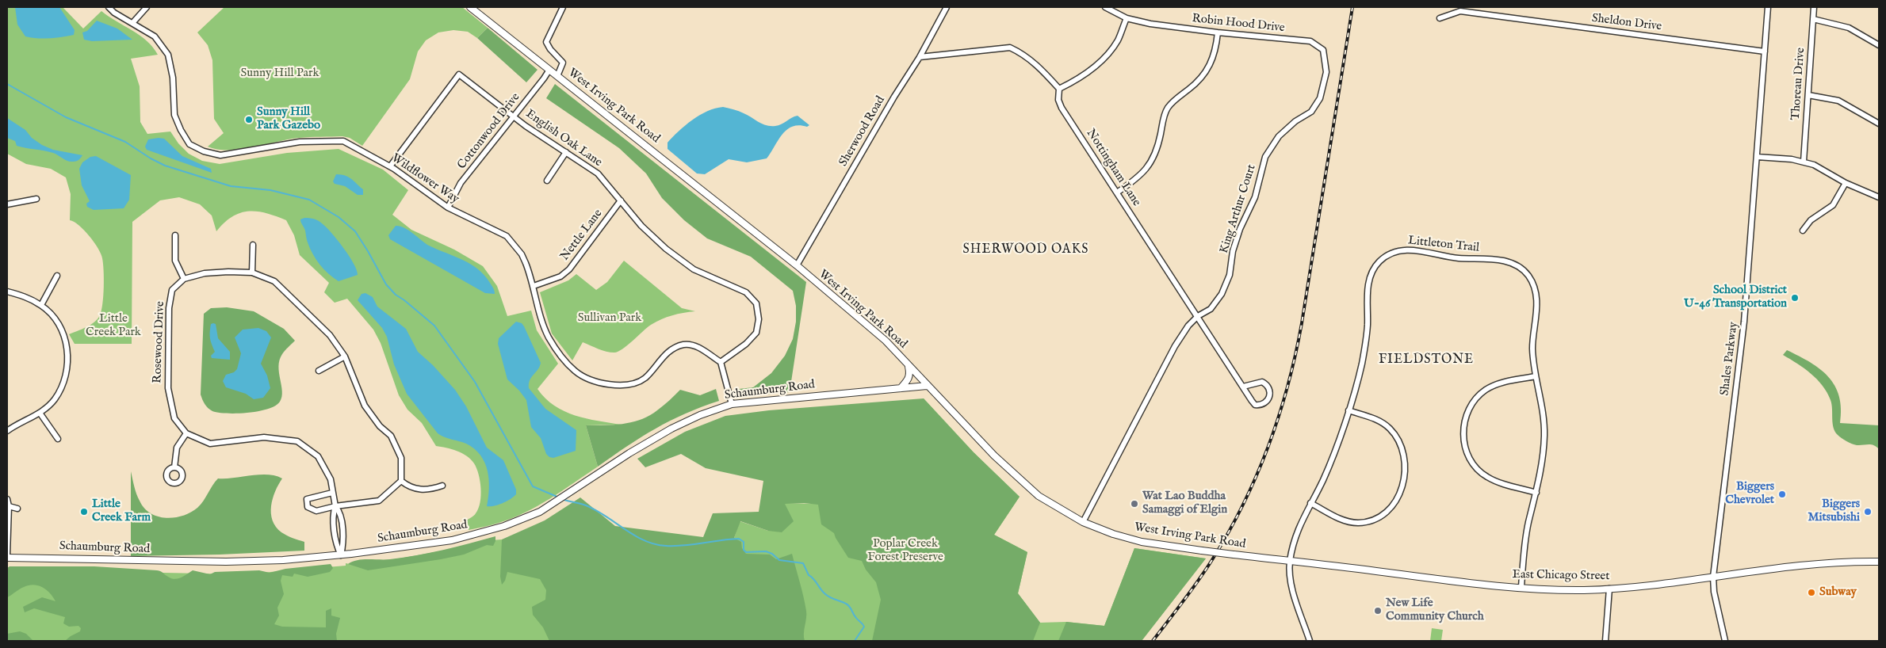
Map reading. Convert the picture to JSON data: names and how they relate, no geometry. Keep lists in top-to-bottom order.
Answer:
{
  "streets": {
    "main road": ["West Irving Park Road", "Schaumburg Road", "East Chicago Street"],
    "street": [
      "Sheldon Drive",
      "Robin Hood Drive",
      "Thoreau Drive",
      "Cottonwood Drive",
      "Sherwood Road",
      "English Oak Lane",
      "Nottingham Lane",
      "Wildflower Way",
      "King Arthur Court",
      "Nettle Lane",
      "Littleton Trail",
      "Rosewood Drive",
      "Shales Parkway"
    ]
  },
  "crossings": [
    ["Sheldon Drive", "Shales Parkway"],
    ["Robin Hood Drive", "King Arthur Court"],
    ["West Irving Park Road", "Cottonwood Drive"],
    ["West Irving Park Road", "Sherwood Road"],
    ["West Irving Park Road", "King Arthur Court"],
    ["West Irving Park Road", "Littleton Trail"],
    ["West Irving Park Road", "Schaumburg Road"],
    ["West Irving Park Road", "East Chicago Street"],
    ["Cottonwood Drive", "English Oak Lane"],
    ["Cottonwood Drive", "Wildflower Way"],
    ["English Oak Lane", "Wildflower Way"],
    ["English Oak Lane", "Nettle Lane"],
    ["Nottingham Lane", "King Arthur Court"],
    ["Wildflower Way", "Nettle Lane"],
    ["Littleton Trail", "East Chicago Street"],
    ["Rosewood Drive", "Schaumburg Road"],
    ["Shales Parkway", "East Chicago Street"]
  ],
  "districts": ["SHERWOOD OAKS", "FIELDSTONE"],
  "parks": [
    "Sunny Hill Park",
    "Sullivan Park",
    "Little Creek Park",
    "Poplar Creek Forest Preserve"
  ],
  "places": [
    "Sunny Hill Park Gazebo",
    "School District U-46 Transportation",
    "Biggers Chevrolet",
    "Wat Lao Buddha Samaggi of Elgin",
    "Little Creek Farm",
    "Biggers Mitsubishi",
    "Subway",
    "New Life Community Church"
  ]
}
